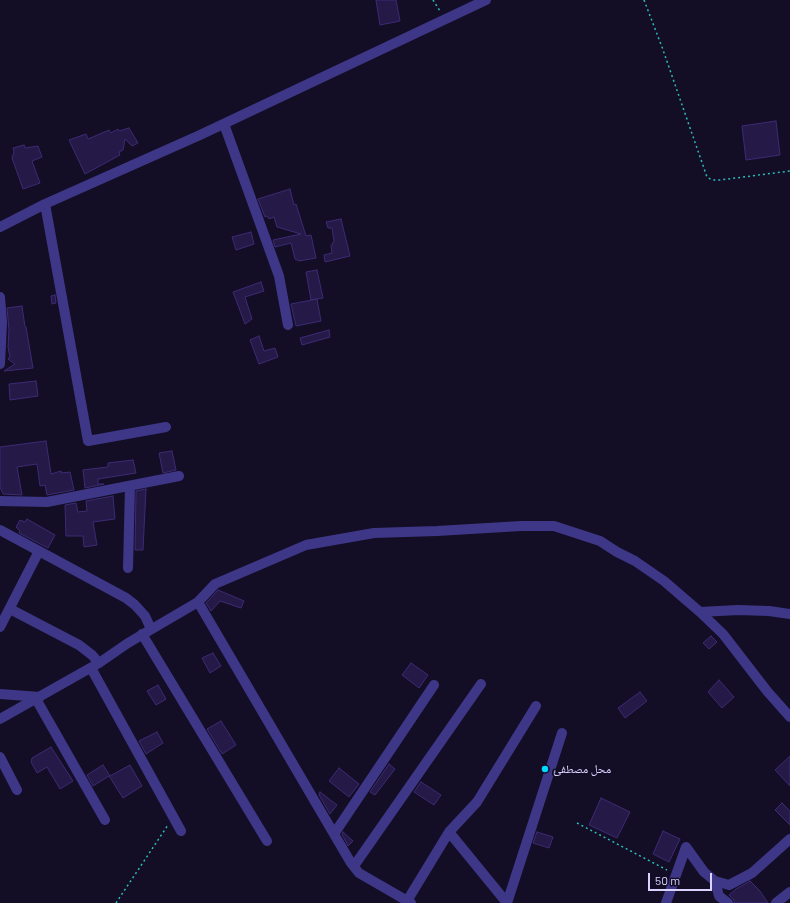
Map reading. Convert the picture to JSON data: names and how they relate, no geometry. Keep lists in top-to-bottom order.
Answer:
{
  "places": ["محل مصطفئ"],
  "scale_bar": "50 m"
}
